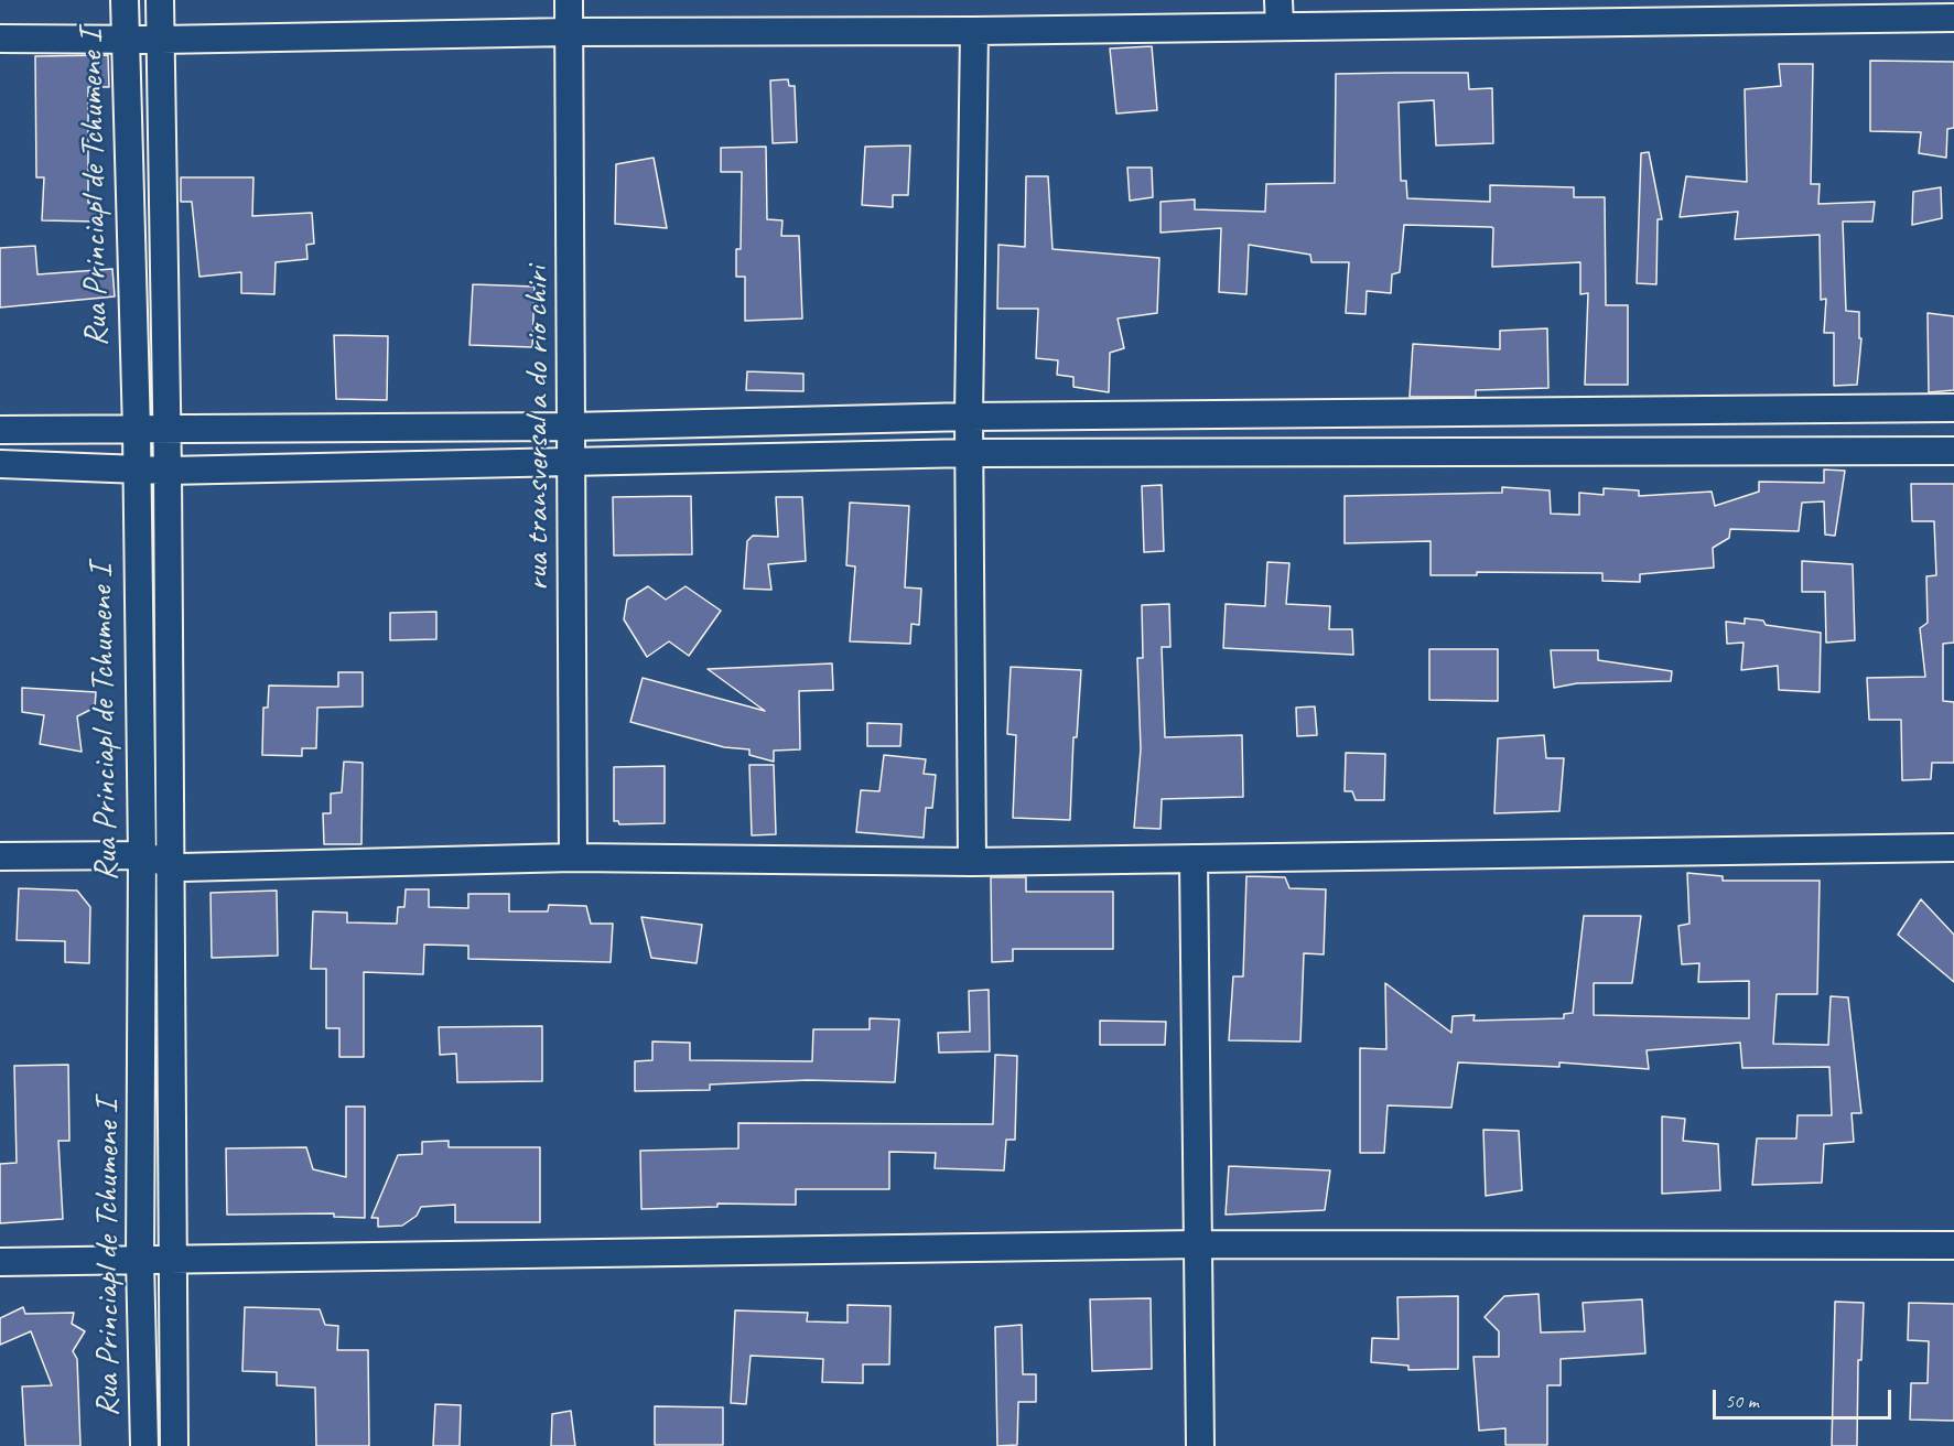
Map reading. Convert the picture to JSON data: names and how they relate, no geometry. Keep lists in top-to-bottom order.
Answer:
{
  "streets": {
    "street": ["Rua Princiapl de Tchumene I", "rua transversal a do rio chiri"]
  },
  "scale_bar": "50 m"
}
